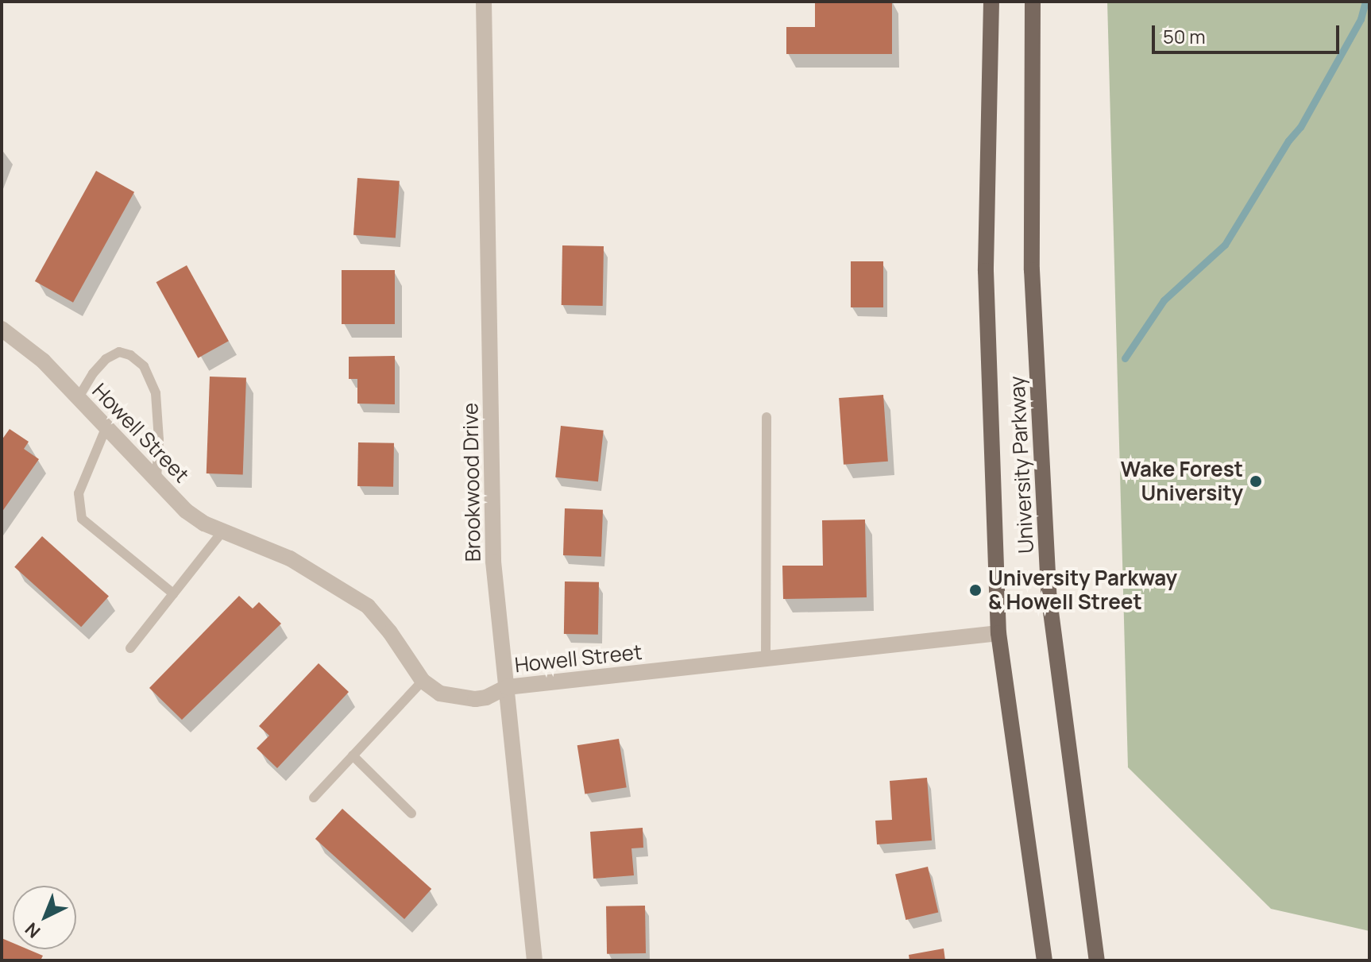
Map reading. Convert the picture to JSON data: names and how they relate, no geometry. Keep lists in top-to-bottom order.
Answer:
{
  "streets": {
    "main road": ["University Parkway"],
    "street": ["Howell Street", "Brookwood Drive"]
  },
  "crossings": [
    ["Howell Street", "University Parkway"],
    ["Howell Street", "Brookwood Drive"]
  ],
  "places": ["Wake Forest University", "University Parkway & Howell Street"],
  "scale_bar": "50 m",
  "north": "bottom left"
}
